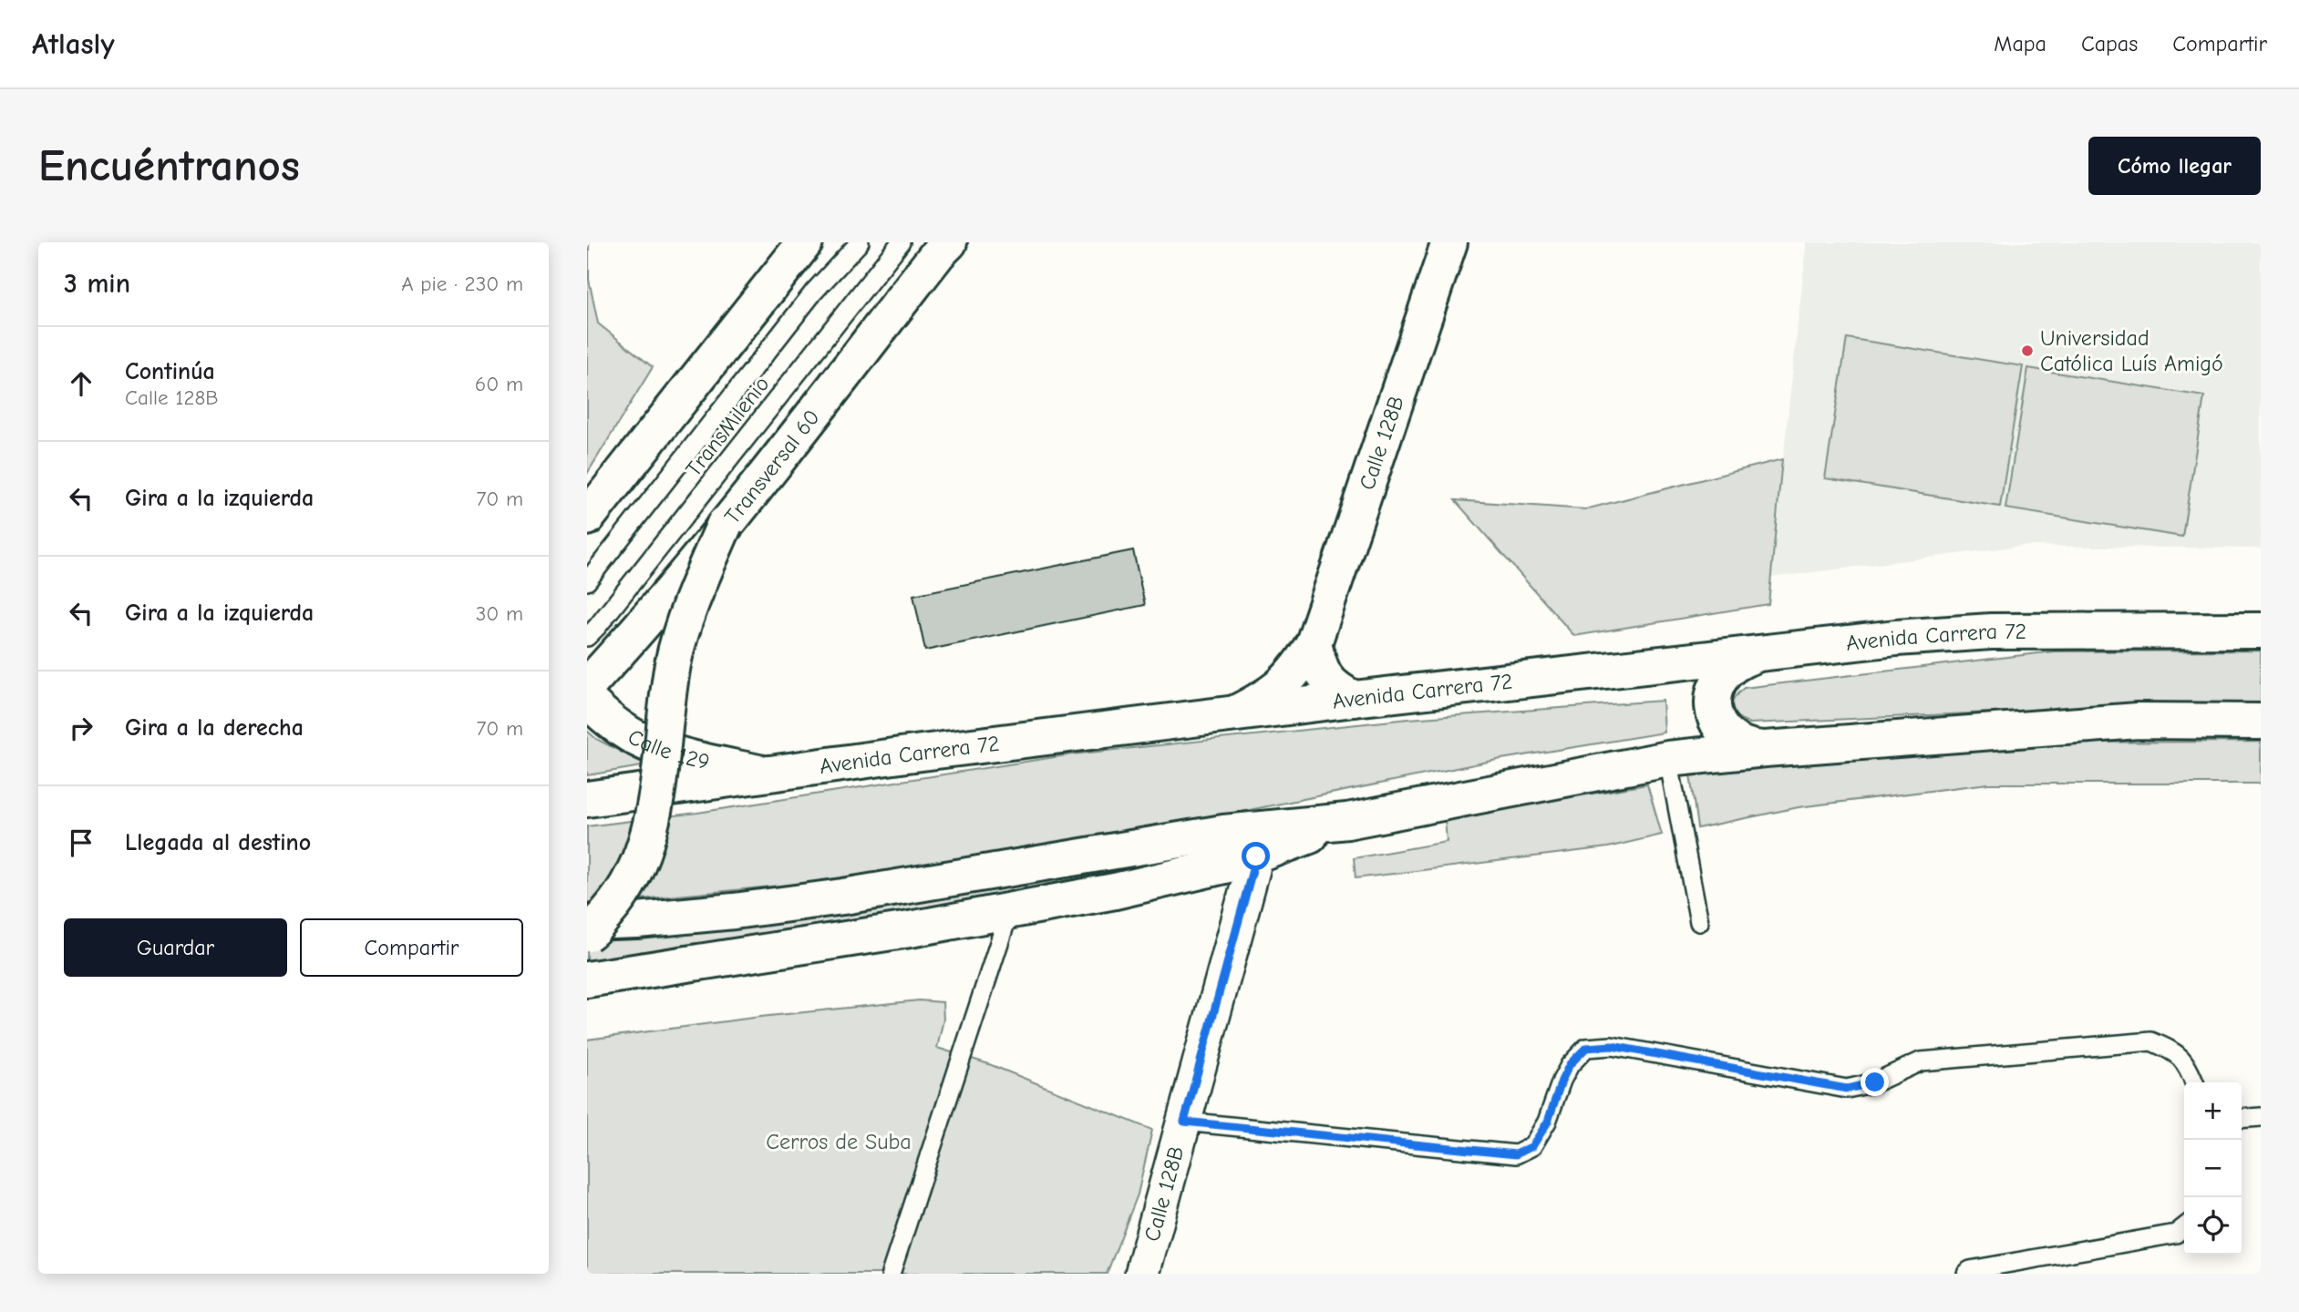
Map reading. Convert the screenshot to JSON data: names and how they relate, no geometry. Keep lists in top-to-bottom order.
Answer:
{
  "streets": {
    "main road": [
      "Calle 128B",
      "Transversal 60",
      "Avenida Carrera 72",
      "Calle 129"
    ],
    "lane": ["TransMilenio"]
  },
  "crossings": [
    ["Calle 128B", "Avenida Carrera 72"],
    ["Avenida Carrera 72", "Calle 129"]
  ],
  "parks": ["Cerros de Suba"],
  "places": ["Universidad Católica Luís Amigó"],
  "page": {
    "header": "Atlasly",
    "nav": ["Mapa", "Capas", "Compartir"],
    "buttons": [
      "Cómo llegar",
      ["Guardar", "Compartir"]
    ],
    "title": "Encuéntranos",
    "heading": ["3 min", "A pie · 230 m"],
    "list": [
      ["Continúa", "Calle 128B", "60 m"],
      ["Gira a la izquierda", "70 m"],
      ["Gira a la izquierda", "30 m"],
      ["Gira a la derecha", "70 m"],
      "Llegada al destino"
    ],
    "map_buttons": ["+", "−"]
  }
}
